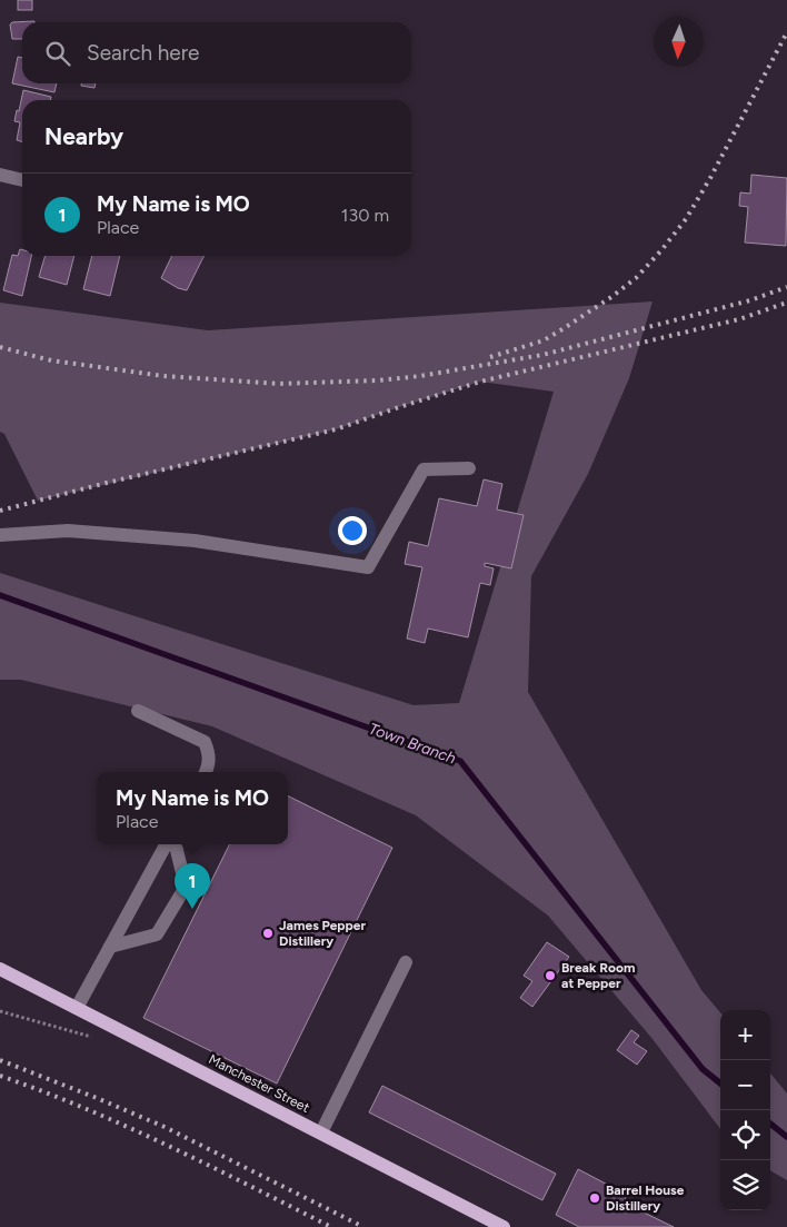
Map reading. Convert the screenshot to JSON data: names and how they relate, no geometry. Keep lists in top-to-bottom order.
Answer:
{
  "streets": {
    "main road": ["Manchester Street"]
  },
  "water": ["Town Branch"],
  "places": ["James Pepper Distillery", "Break Room at Pepper", "Barrel House Distillery"],
  "north": "bottom",
  "page": {
    "search": "Search here",
    "heading": "Nearby",
    "list": [
      {
        "mark": "1",
        "name": "My Name is MO",
        "note": "Place",
        "value": "130 m"
      }
    ],
    "popup": ["My Name is MO", "Place"],
    "pins": "1",
    "map_buttons": ["+", "−"]
  }
}
